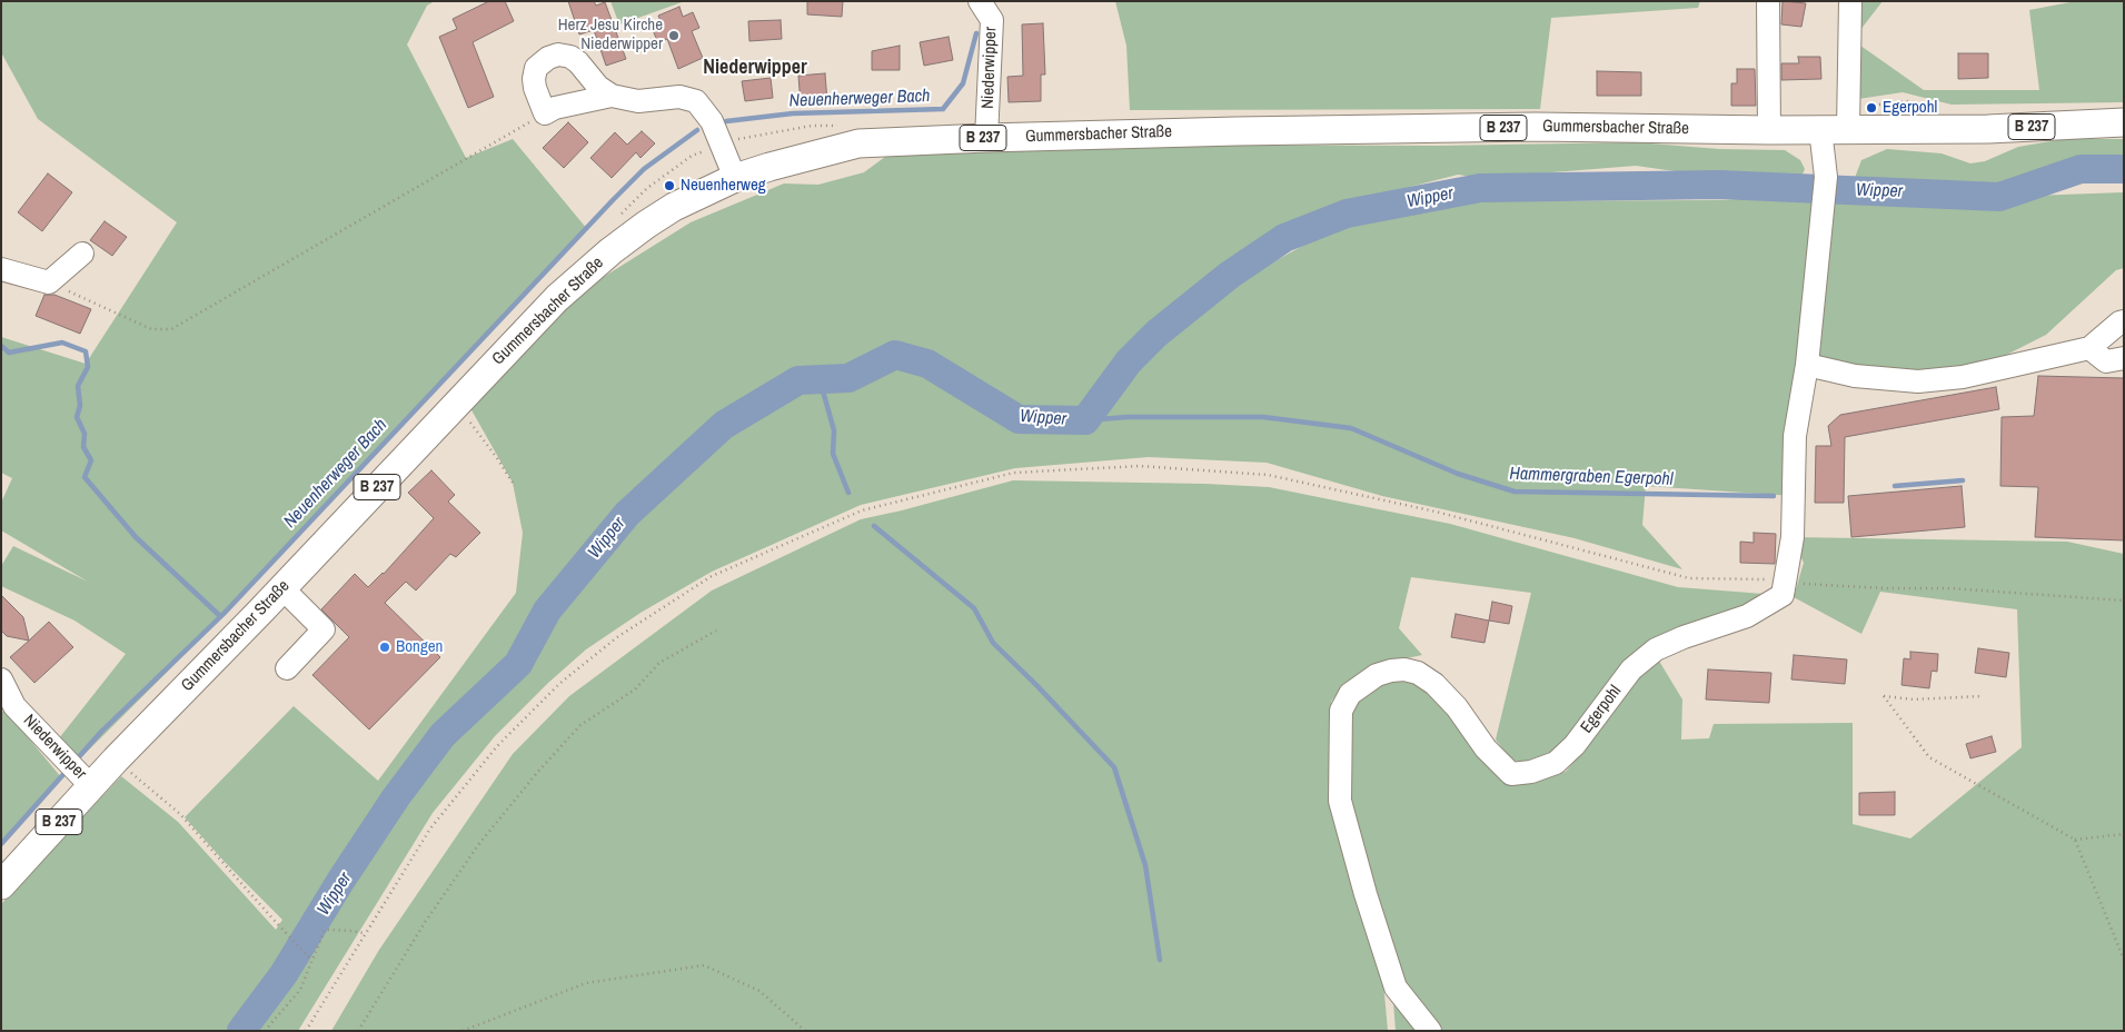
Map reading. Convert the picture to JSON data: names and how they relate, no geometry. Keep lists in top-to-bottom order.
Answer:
{
  "streets": {
    "main road": ["B 237", "Gummersbacher Straße"],
    "street": ["Niederwipper", "Egerpohl"]
  },
  "crossings": [
    ["Niederwipper", "Gummersbacher Straße"],
    ["Gummersbacher Straße", "Egerpohl"]
  ],
  "districts": ["Niederwipper"],
  "water": ["Neuenherweger Bach", "Wipper", "Hammergraben Egerpohl"],
  "places": [
    "Herz Jesu Kirche Niederwipper",
    "Egerpohl",
    "Neuenherweg",
    "Bongen"
  ]
}
